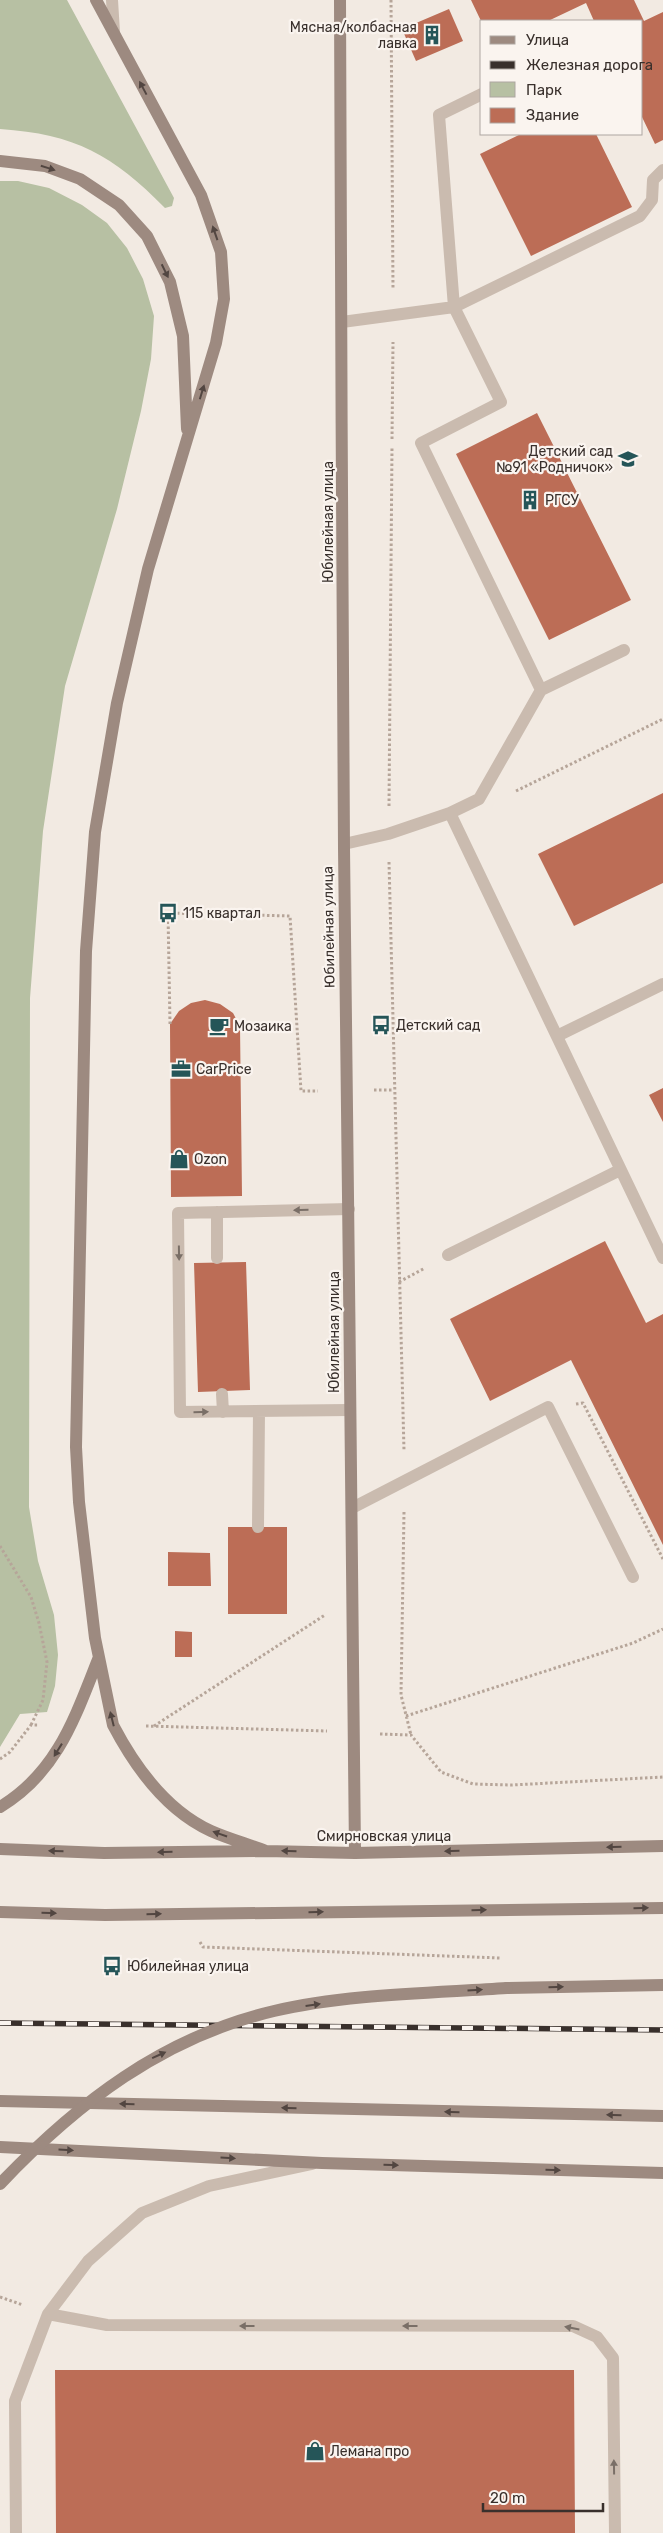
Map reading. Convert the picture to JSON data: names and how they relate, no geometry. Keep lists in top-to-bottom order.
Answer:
{
  "streets": {
    "main road": ["Юбилейная улица", "Смирновская улица"]
  },
  "crossings": [
    ["Юбилейная улица", "Смирновская улица"]
  ],
  "places": {
    "building": ["Мясная/колбасная лавка", "РГСУ"],
    "school or university": ["Детский сад №91 «Родничок»"],
    "bus stop": ["115 квартал", "Детский сад", "Юбилейная улица"],
    "cafe": ["Мозаика"],
    "office": ["CarPrice"],
    "shop": ["Ozon", "Лемана про"]
  },
  "legend": [
    "Улица",
    "Железная дорога",
    "Парк",
    "Здание"
  ],
  "scale_bar": "20 m"
}
